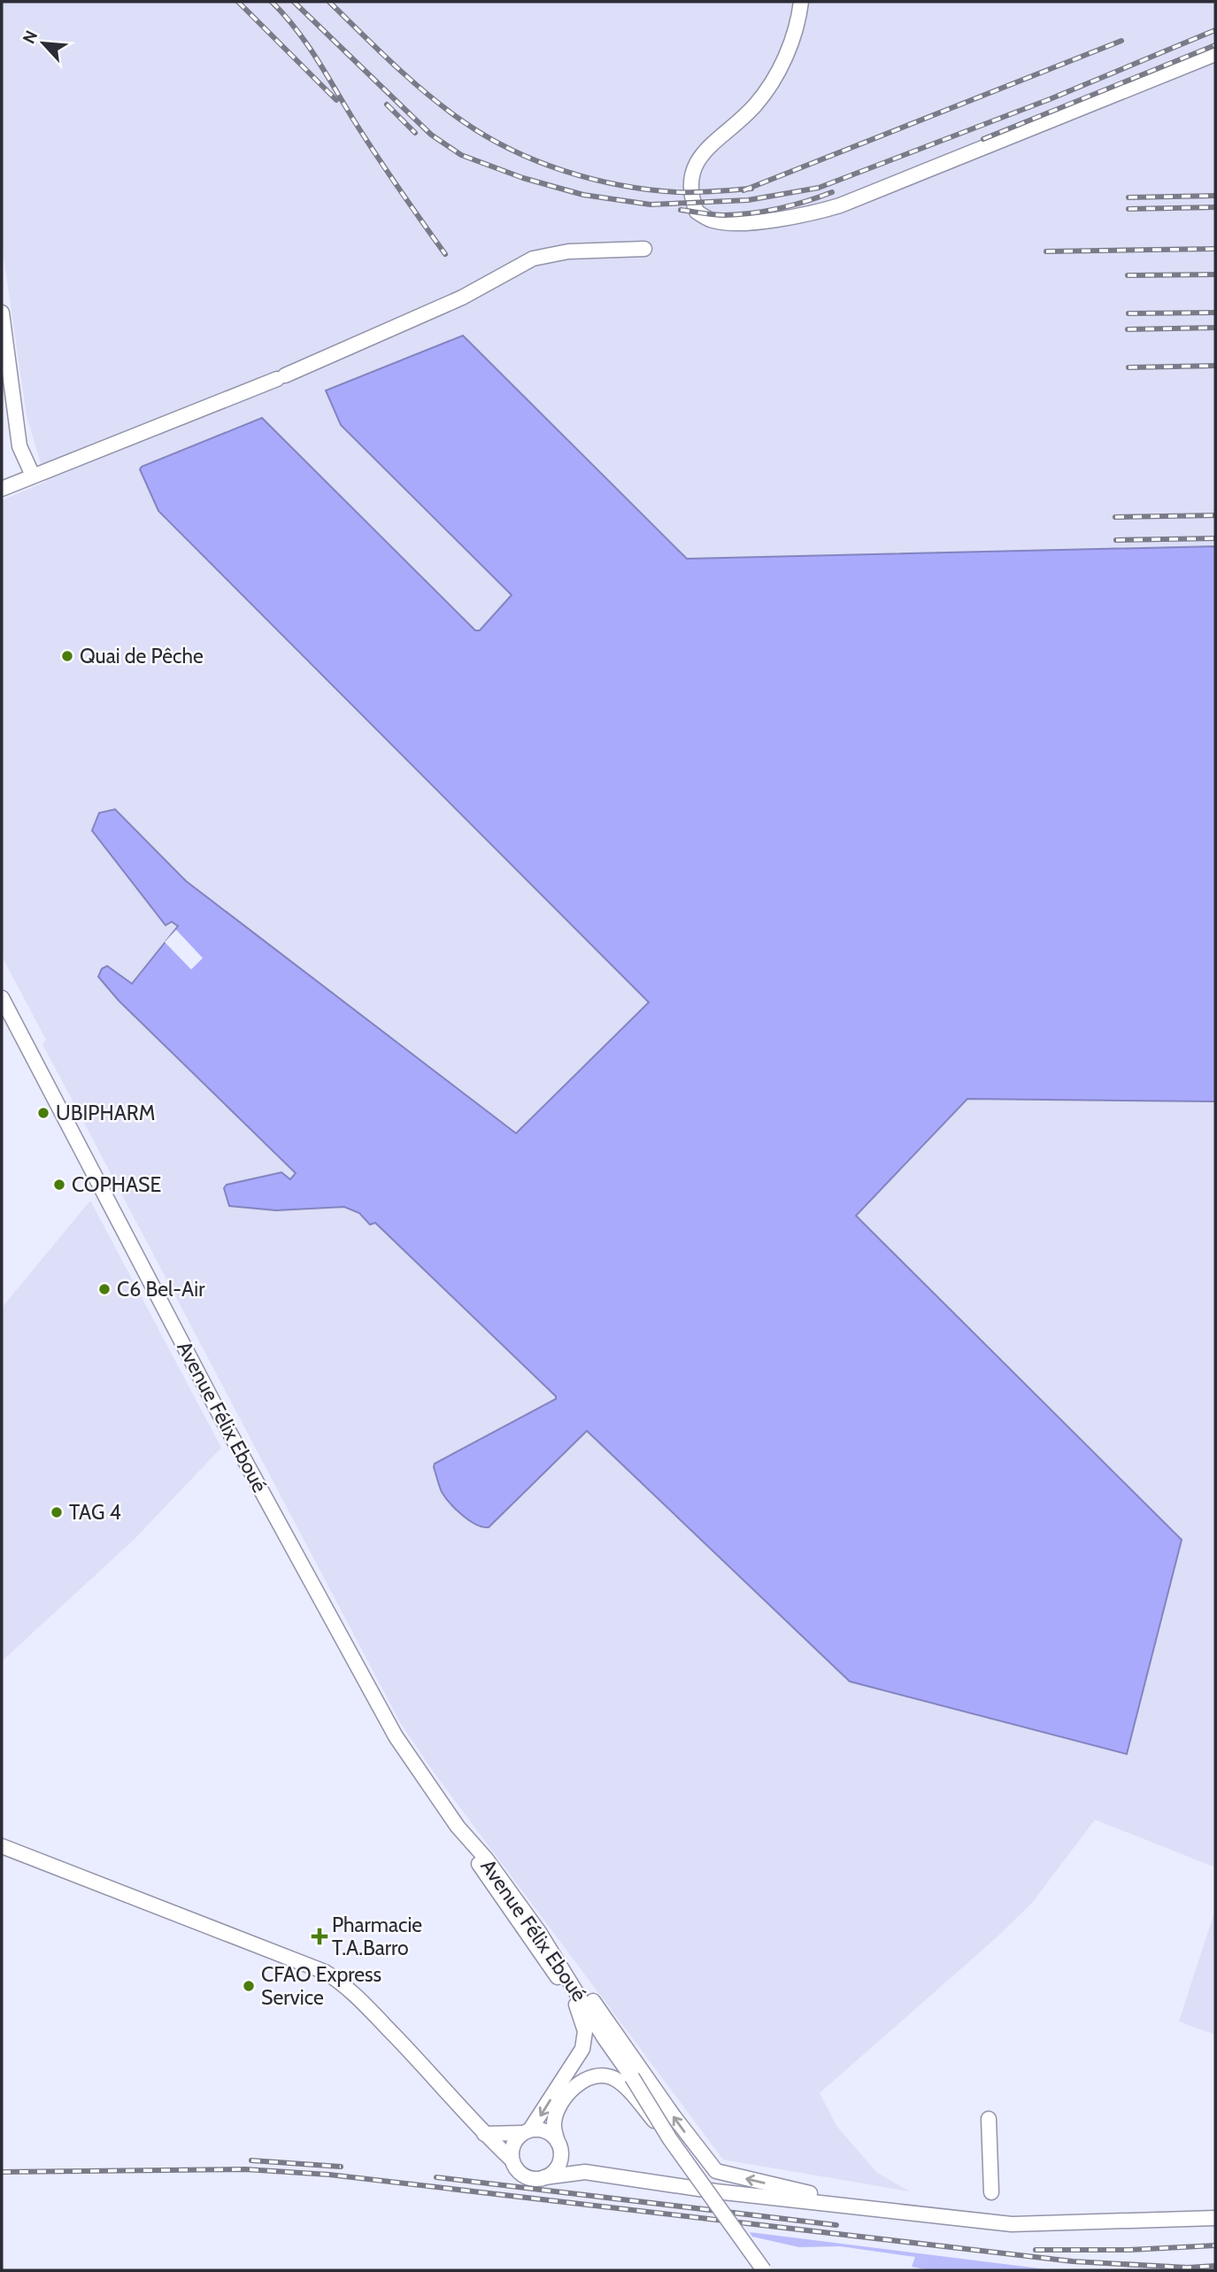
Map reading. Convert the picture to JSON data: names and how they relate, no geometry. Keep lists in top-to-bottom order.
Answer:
{
  "streets": {
    "street": ["Avenue Félix Eboué"]
  },
  "places": {
    "other": [
      "Quai de Pêche",
      "UBIPHARM",
      "COPHASE",
      "C6 Bel-Air",
      "TAG 4",
      "CFAO Express Service"
    ],
    "health": ["Pharmacie T.A.Barro"]
  },
  "north": "top left"
}
